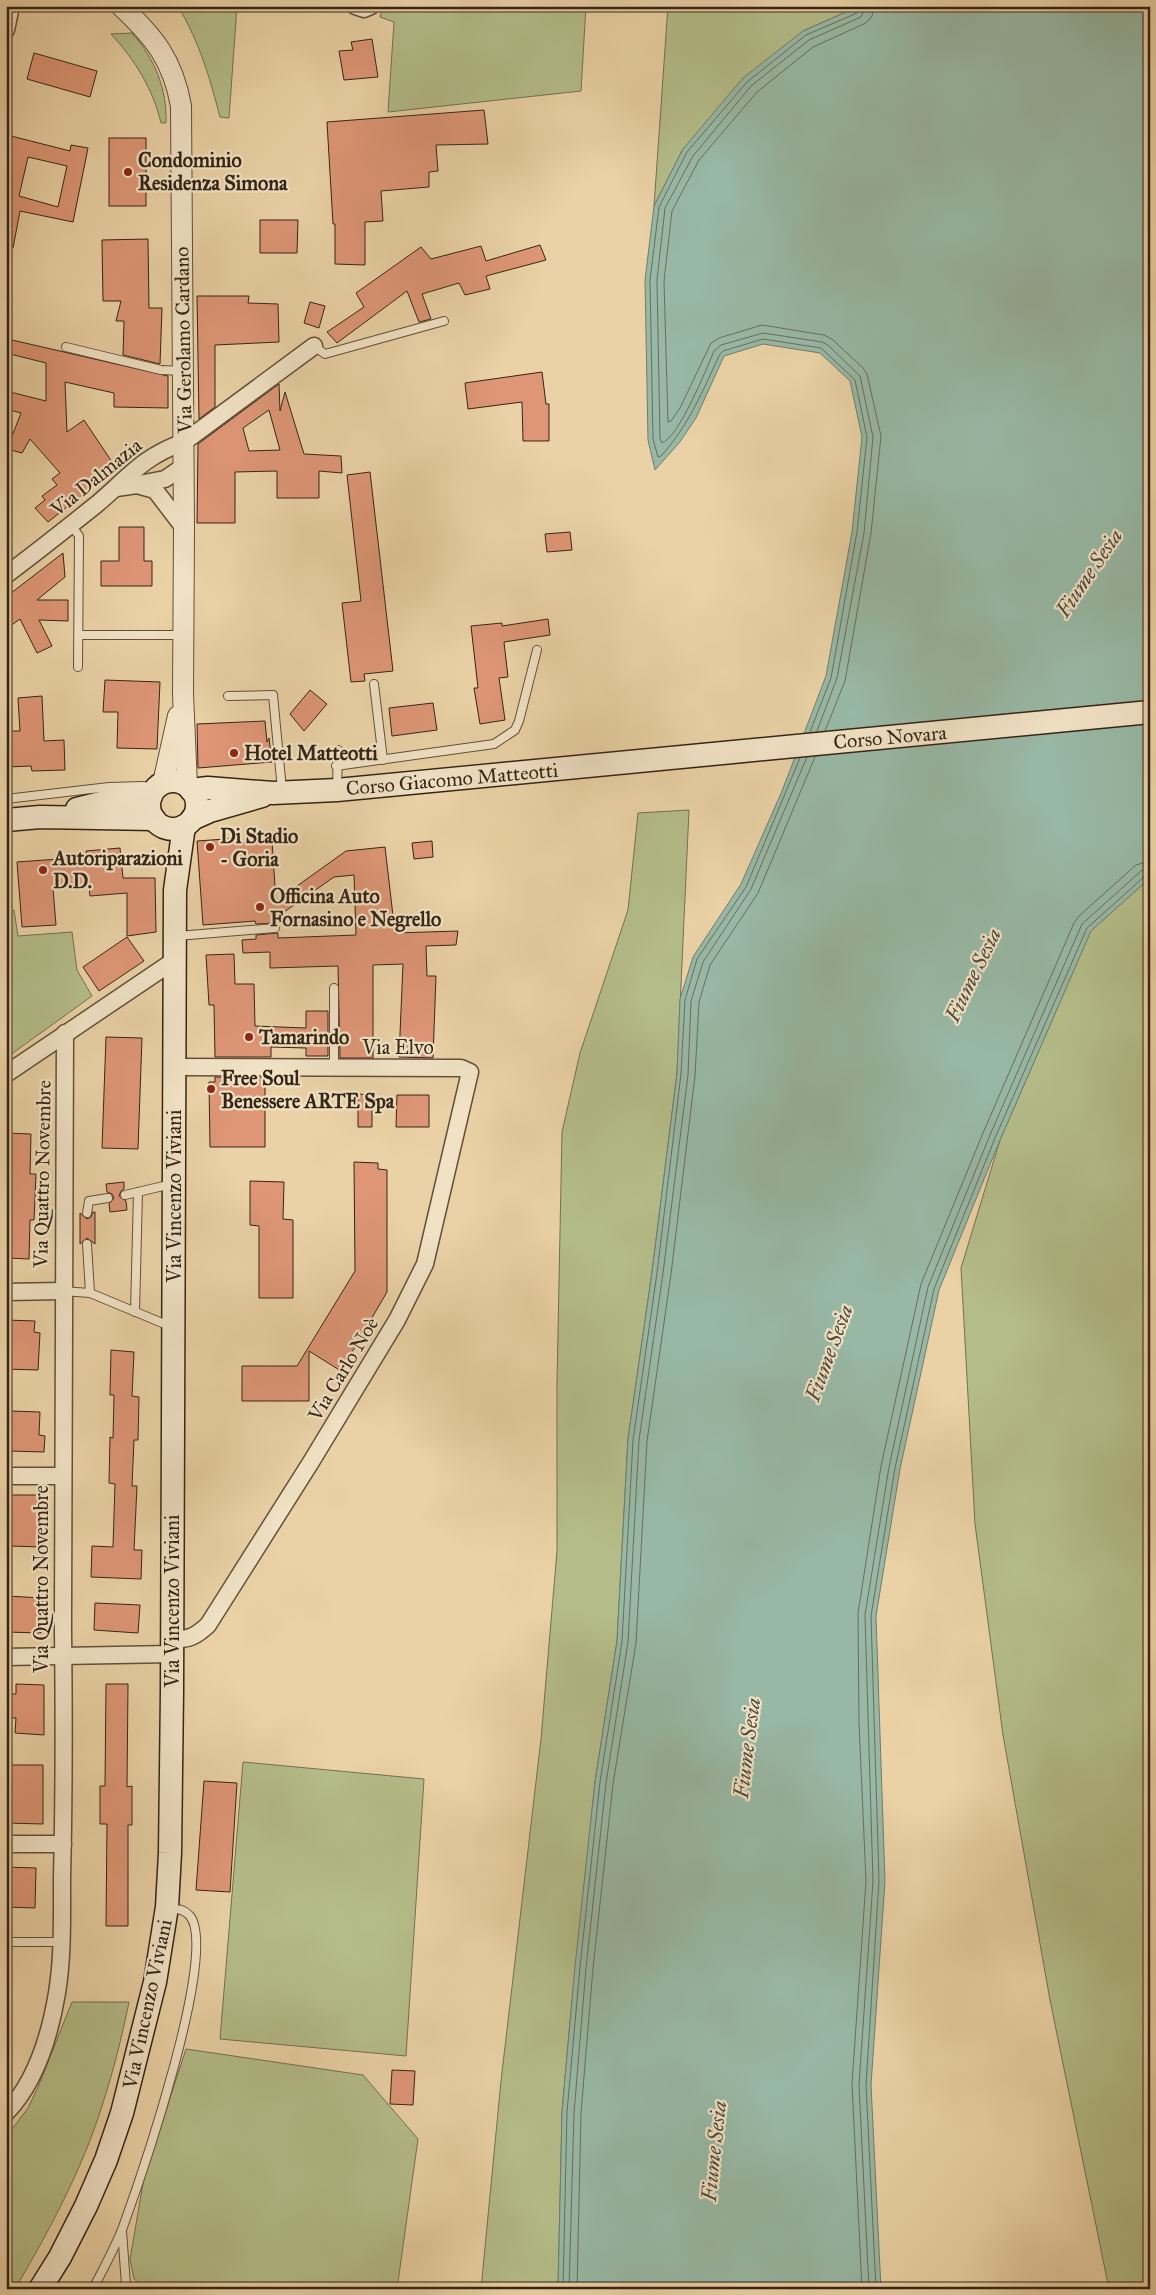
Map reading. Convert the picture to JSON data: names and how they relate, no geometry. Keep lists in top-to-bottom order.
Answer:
{
  "streets": {
    "main road": ["Corso Novara", "Corso Giacomo Matteotti", "Via Vincenzo Viviani"],
    "street": [
      "Via Gerolamo Cardano",
      "Via Dalmazia",
      "Via Elvo",
      "Via Quattro Novembre",
      "Via Carlo Noè"
    ]
  },
  "crossings": [
    ["Via Gerolamo Cardano", "Via Dalmazia"],
    ["Via Gerolamo Cardano", "Corso Giacomo Matteotti"],
    ["Via Gerolamo Cardano", "Via Vincenzo Viviani"],
    ["Corso Novara", "Corso Giacomo Matteotti"],
    ["Corso Giacomo Matteotti", "Via Vincenzo Viviani"],
    ["Via Elvo", "Via Vincenzo Viviani"],
    ["Via Elvo", "Via Carlo Noè"],
    ["Via Quattro Novembre", "Via Carlo Noè"],
    ["Via Vincenzo Viviani", "Via Carlo Noè"]
  ],
  "water": ["Fiume Sesia"],
  "places": [
    "Condominio Residenza Simona",
    "Hotel Matteotti",
    "Di Stadio - Goria",
    "Autoriparazioni D.D.",
    "Officina Auto Fornasino e Negrello",
    "Tamarindo",
    "Free Soul Benessere ARTE Spa"
  ]
}
